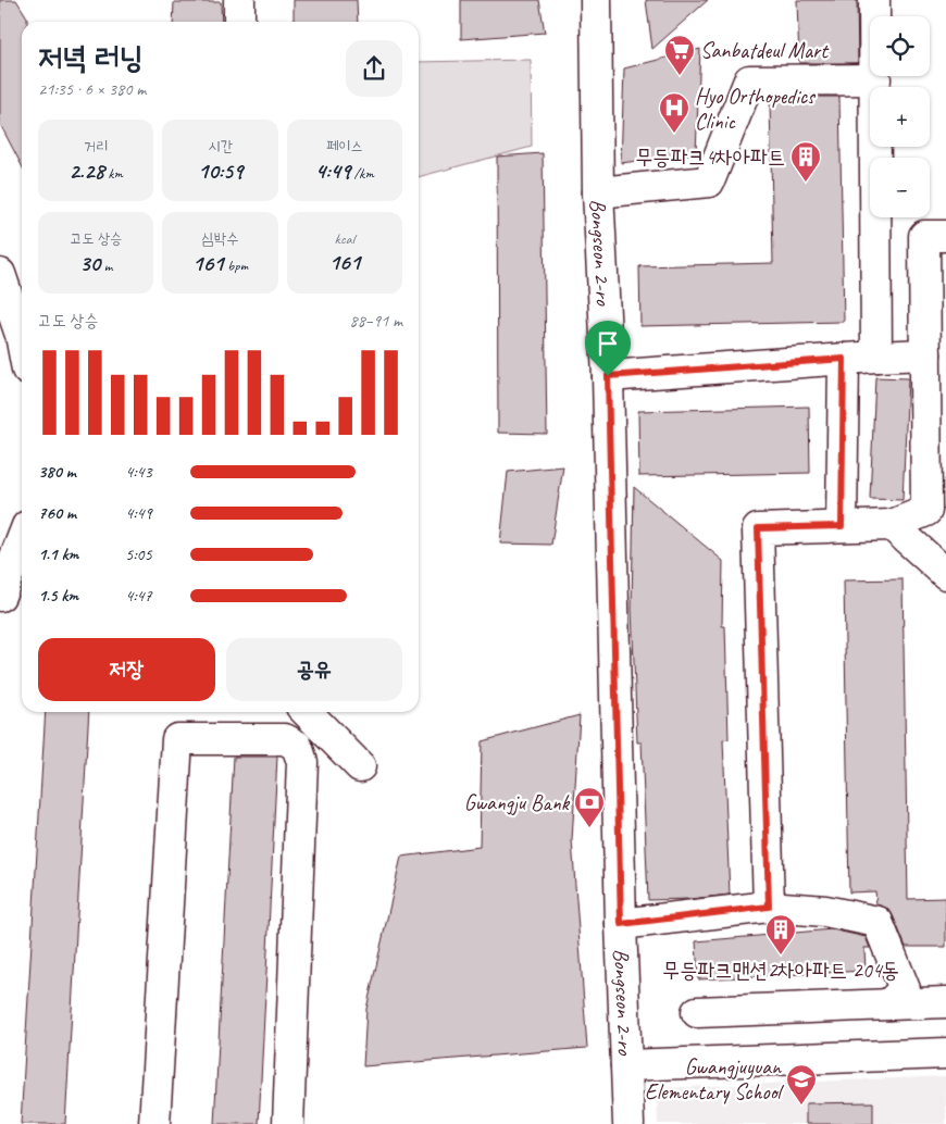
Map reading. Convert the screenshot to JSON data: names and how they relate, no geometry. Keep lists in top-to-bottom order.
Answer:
{
  "streets": {
    "street": ["Bongseon 2-ro"]
  },
  "places": {
    "supermarket": ["Sanbatdeul Mart"],
    "hospital": ["Hyo Orthopedics Clinic"],
    "building": ["무등파크4차아파트", "무등파크맨션2차아파트 204동"],
    "bank": ["Gwangju Bank"],
    "school or university": ["Gwangjuyuan Elementary School"]
  },
  "page": {
    "map_buttons": ["+", "−"],
    "heading": ["저녁 러닝", "21:35 · 6 × 380 m"],
    "stats": [
      ["거리", "2.28 km"],
      ["시간", "10:59"],
      ["페이스", "4:49 /km"],
      ["고도 상승", "30 m"],
      ["심박수", "161 bpm"],
      ["kcal", "161"]
    ],
    "chart": ["고도 상승", "88–91 m"],
    "list": [
      {
        "name": "380 m",
        "note": "4:43"
      },
      {
        "name": "760 m",
        "note": "4:49"
      },
      {
        "name": "1.1 km",
        "note": "5:05"
      },
      {
        "name": "1.5 km",
        "note": "4:47"
      }
    ],
    "buttons": ["저장", "공유"]
  }
}
